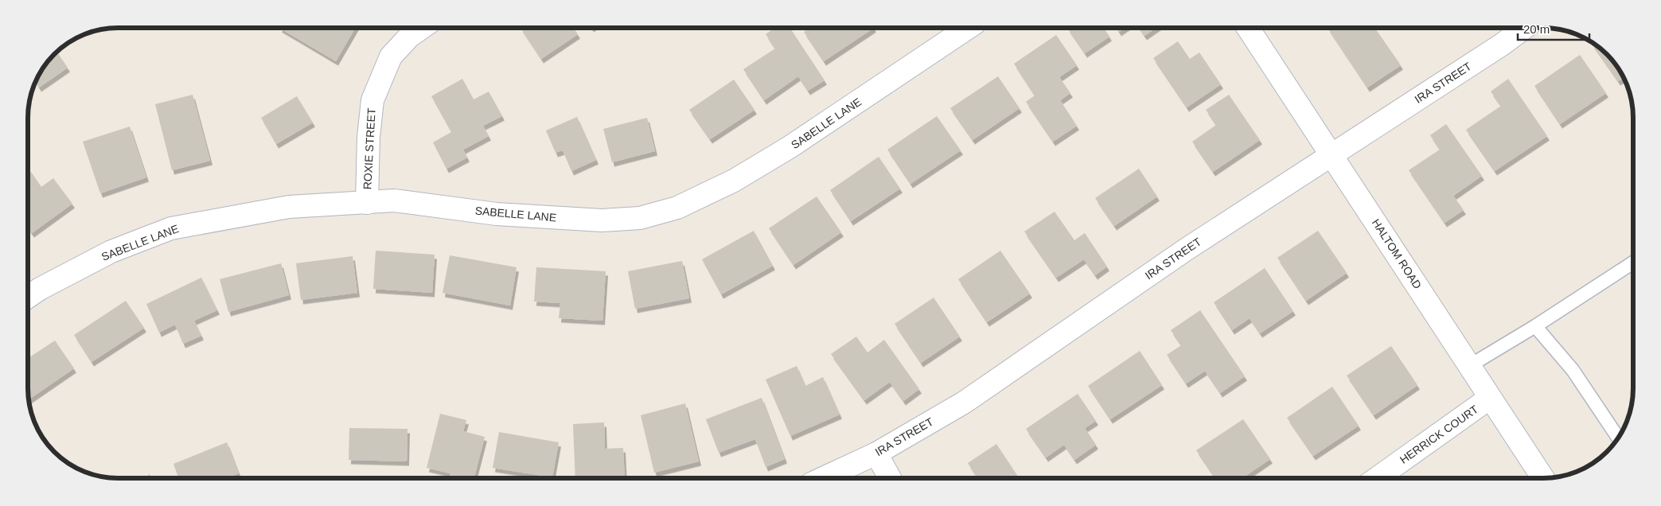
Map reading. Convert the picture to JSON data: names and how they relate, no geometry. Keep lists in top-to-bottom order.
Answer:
{
  "streets": {
    "street": [
      "IRA STREET",
      "SABELLE LANE",
      "ROXIE STREET",
      "HALTOM ROAD",
      "HERRICK COURT"
    ]
  },
  "crossings": [
    ["IRA STREET", "HALTOM ROAD"],
    ["SABELLE LANE", "ROXIE STREET"],
    ["HALTOM ROAD", "HERRICK COURT"]
  ],
  "scale_bar": "20 m"
}
